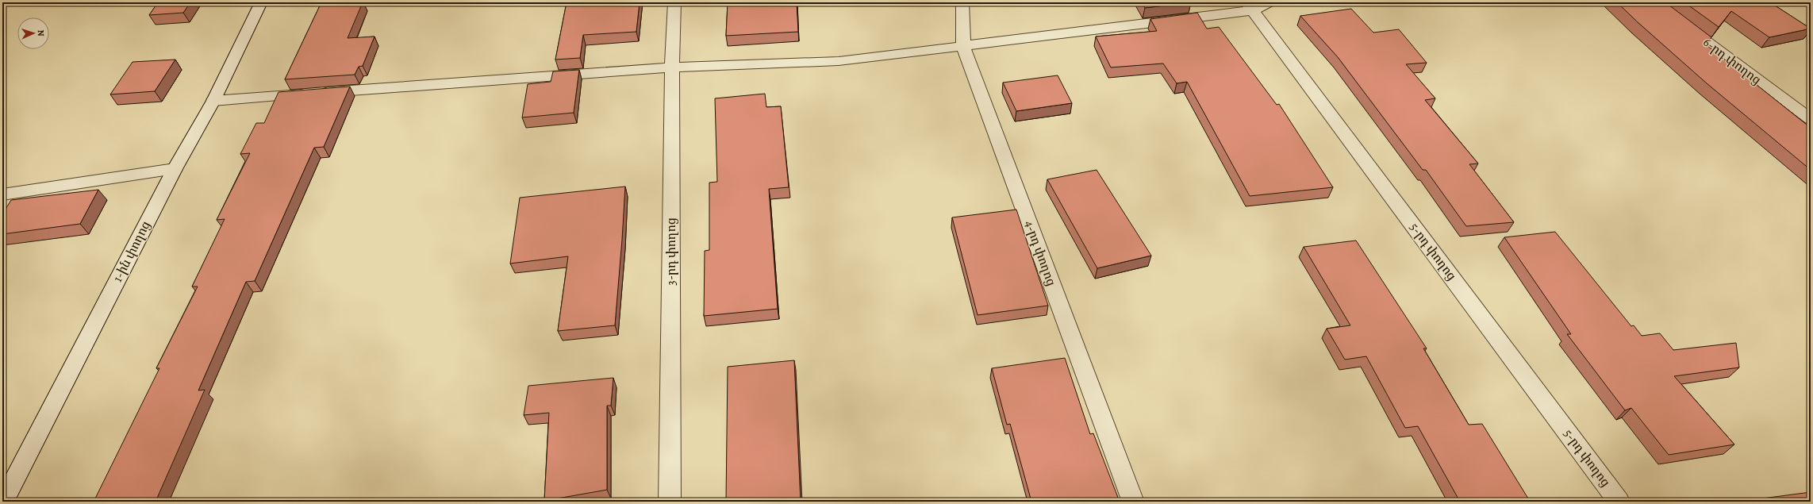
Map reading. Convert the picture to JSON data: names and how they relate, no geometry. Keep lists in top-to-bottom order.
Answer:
{
  "streets": {
    "street": [
      "6-րդ փողոց",
      "1-ին փողոց",
      "3-րդ փողոց",
      "5-րդ փողոց",
      "4-րդ փողոց"
    ]
  },
  "north": "right"
}
